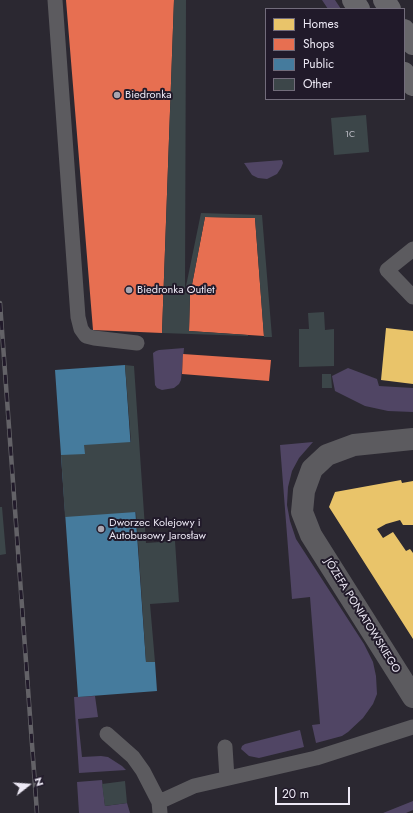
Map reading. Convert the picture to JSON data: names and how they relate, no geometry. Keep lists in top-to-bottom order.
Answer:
{
  "streets": {
    "street": ["JÓZEFA PONIATOWSKIEGO"]
  },
  "places": ["Biedronka", "Biedronka Outlet", "Dworzec Kolejowy i Autobusowy Jarosław"],
  "house_numbers": ["1C"],
  "legend": [
    "Homes",
    "Shops",
    "Public",
    "Other"
  ],
  "scale_bar": "20 m",
  "north": "right"
}
